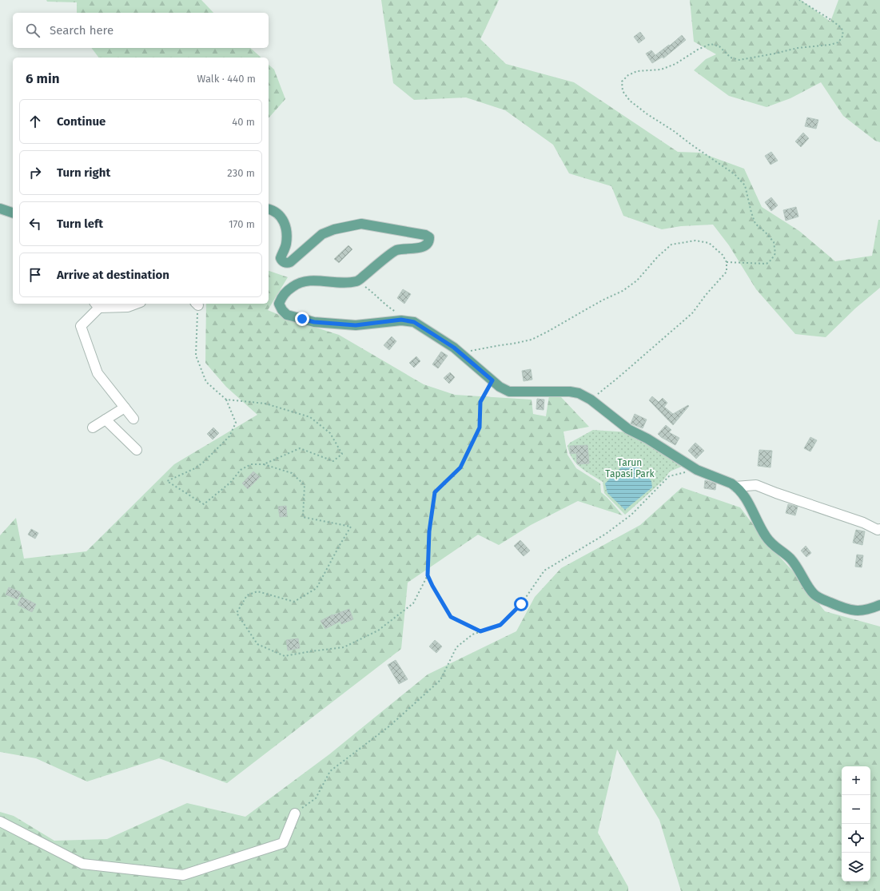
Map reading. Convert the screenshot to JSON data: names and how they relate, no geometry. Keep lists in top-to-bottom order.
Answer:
{
  "parks": ["Tarun Tapasi Park"],
  "page": {
    "search": "Search here",
    "heading": ["6 min", "Walk · 440 m"],
    "list": [
      ["Continue", "40 m"],
      ["Turn right", "230 m"],
      ["Turn left", "170 m"],
      "Arrive at destination"
    ],
    "map_buttons": ["+", "−"]
  }
}
